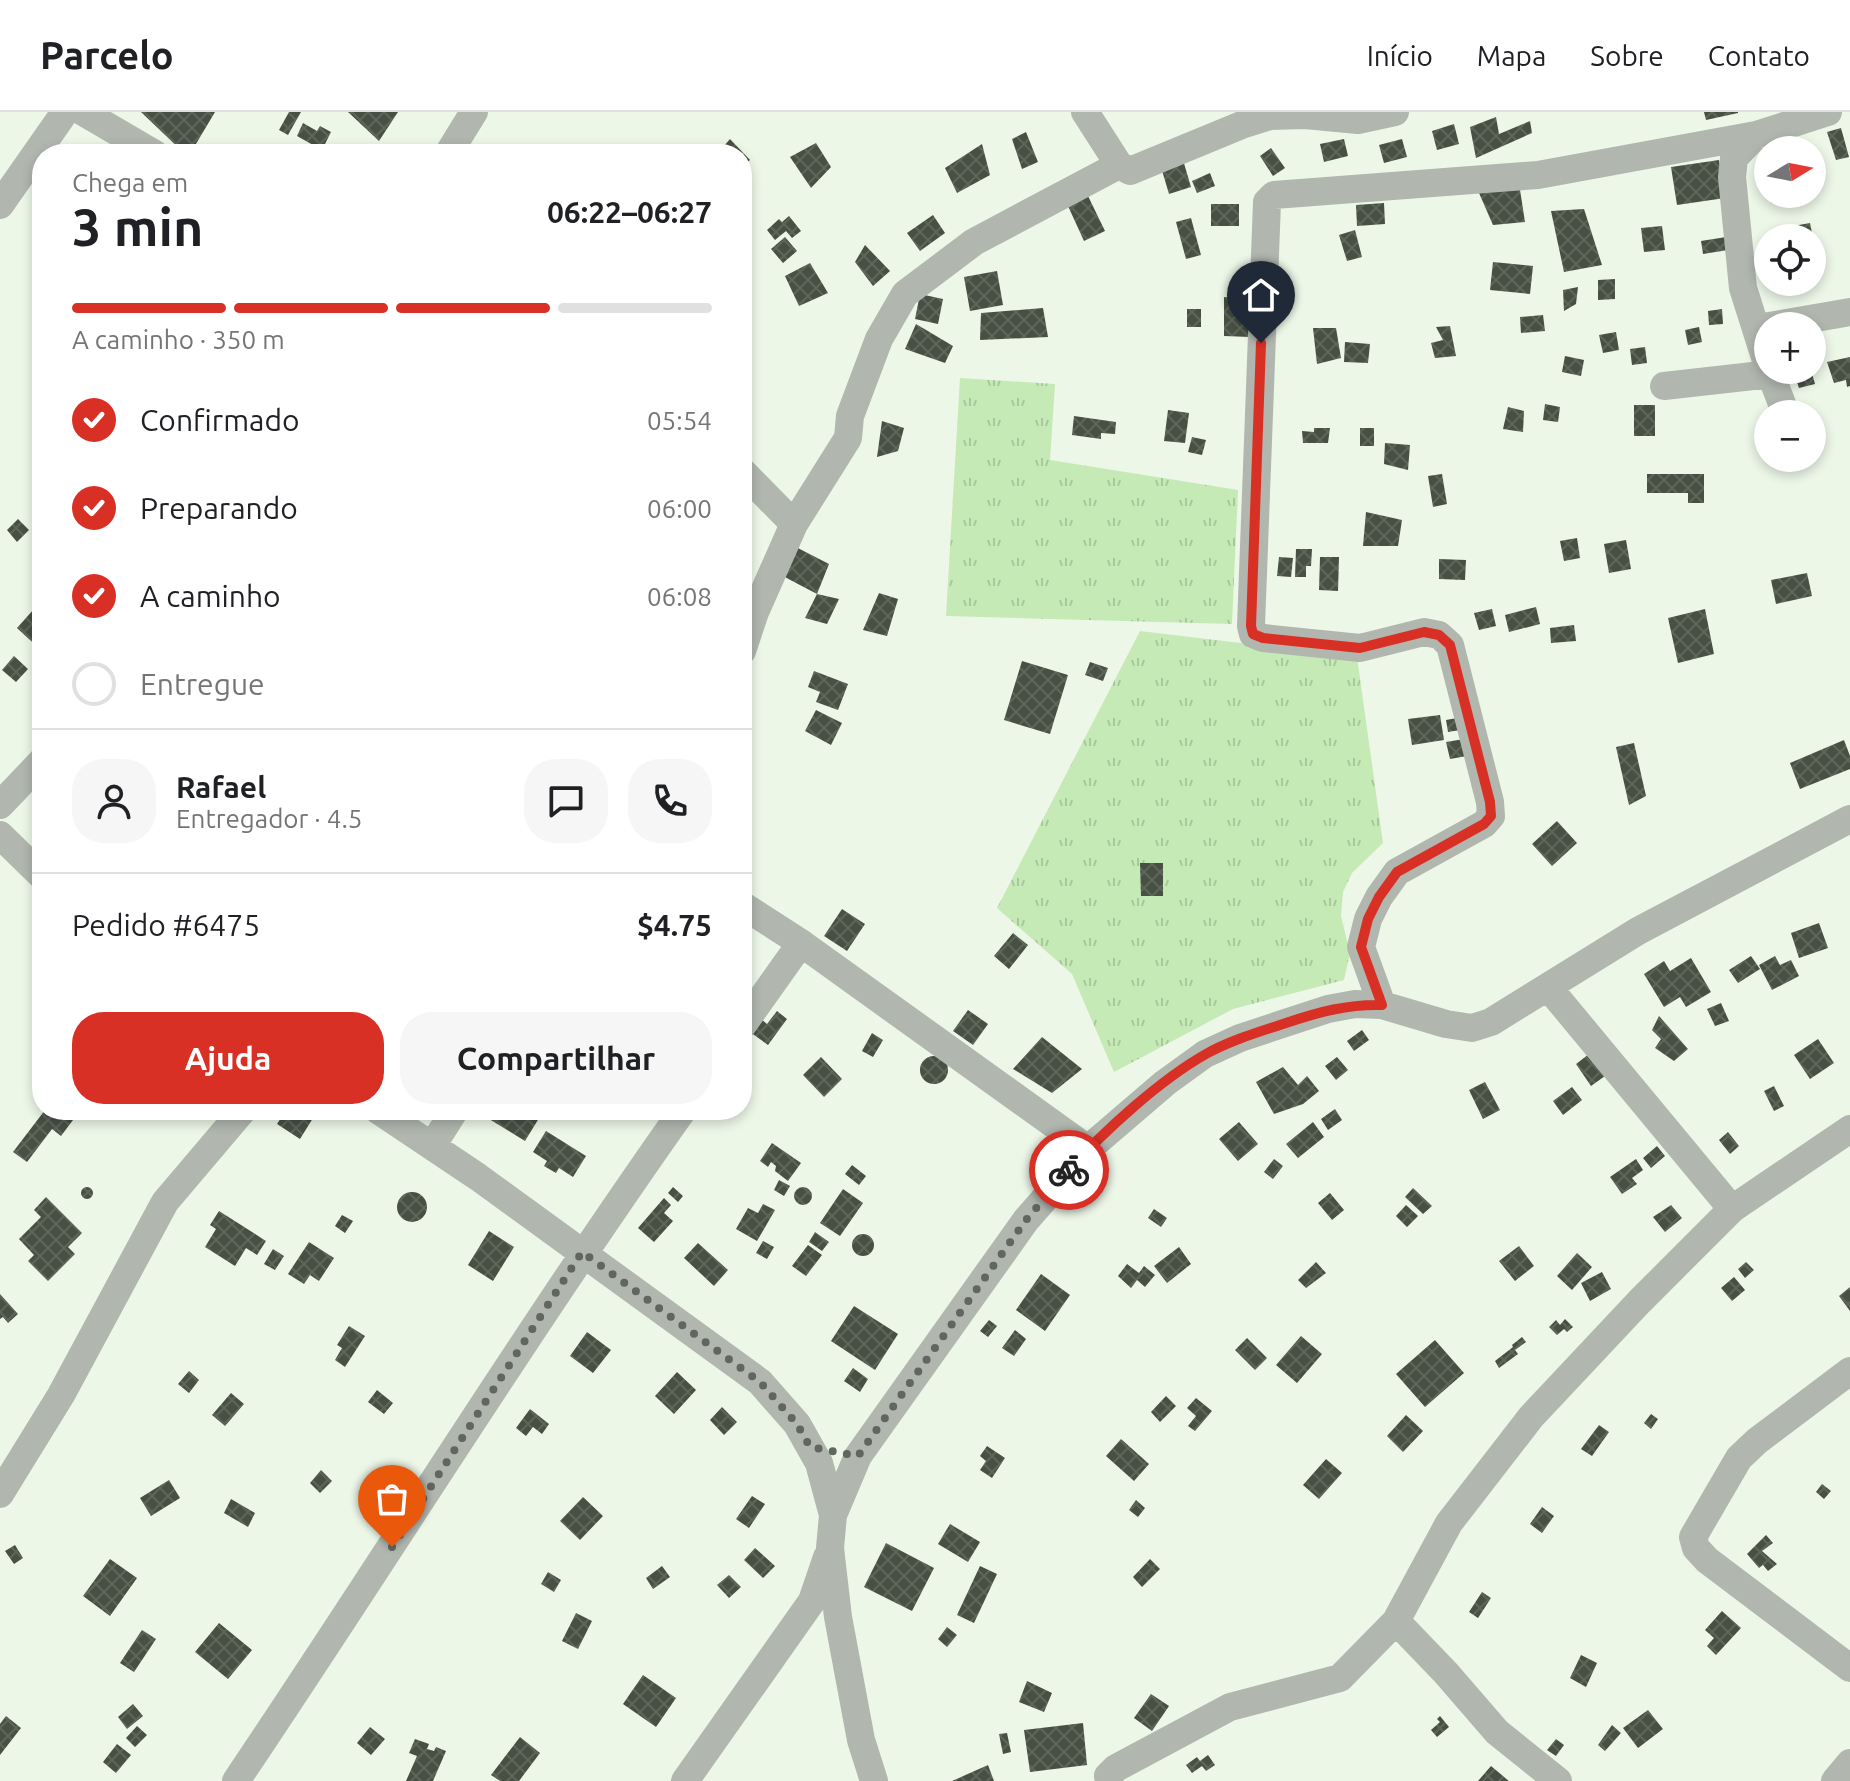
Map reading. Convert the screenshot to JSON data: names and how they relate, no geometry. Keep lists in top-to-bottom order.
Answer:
{
  "north": "right",
  "page": {
    "header": "Parcelo",
    "nav": [
      "Início",
      "Mapa",
      "Sobre",
      "Contato"
    ],
    "map_buttons": ["+", "−"],
    "heading": ["3 min", "Chega em", "06:22–06:27"],
    "panel": [
      "Rafael",
      "Entregador · 4.5",
      "Pedido #6475",
      "$4.75"
    ],
    "bar": "A caminho · 350 m",
    "list": [
      ["Confirmado", "05:54"],
      ["Preparando", "06:00"],
      ["A caminho", "06:08"],
      "Entregue"
    ],
    "buttons": ["Ajuda", "Compartilhar"]
  }
}
